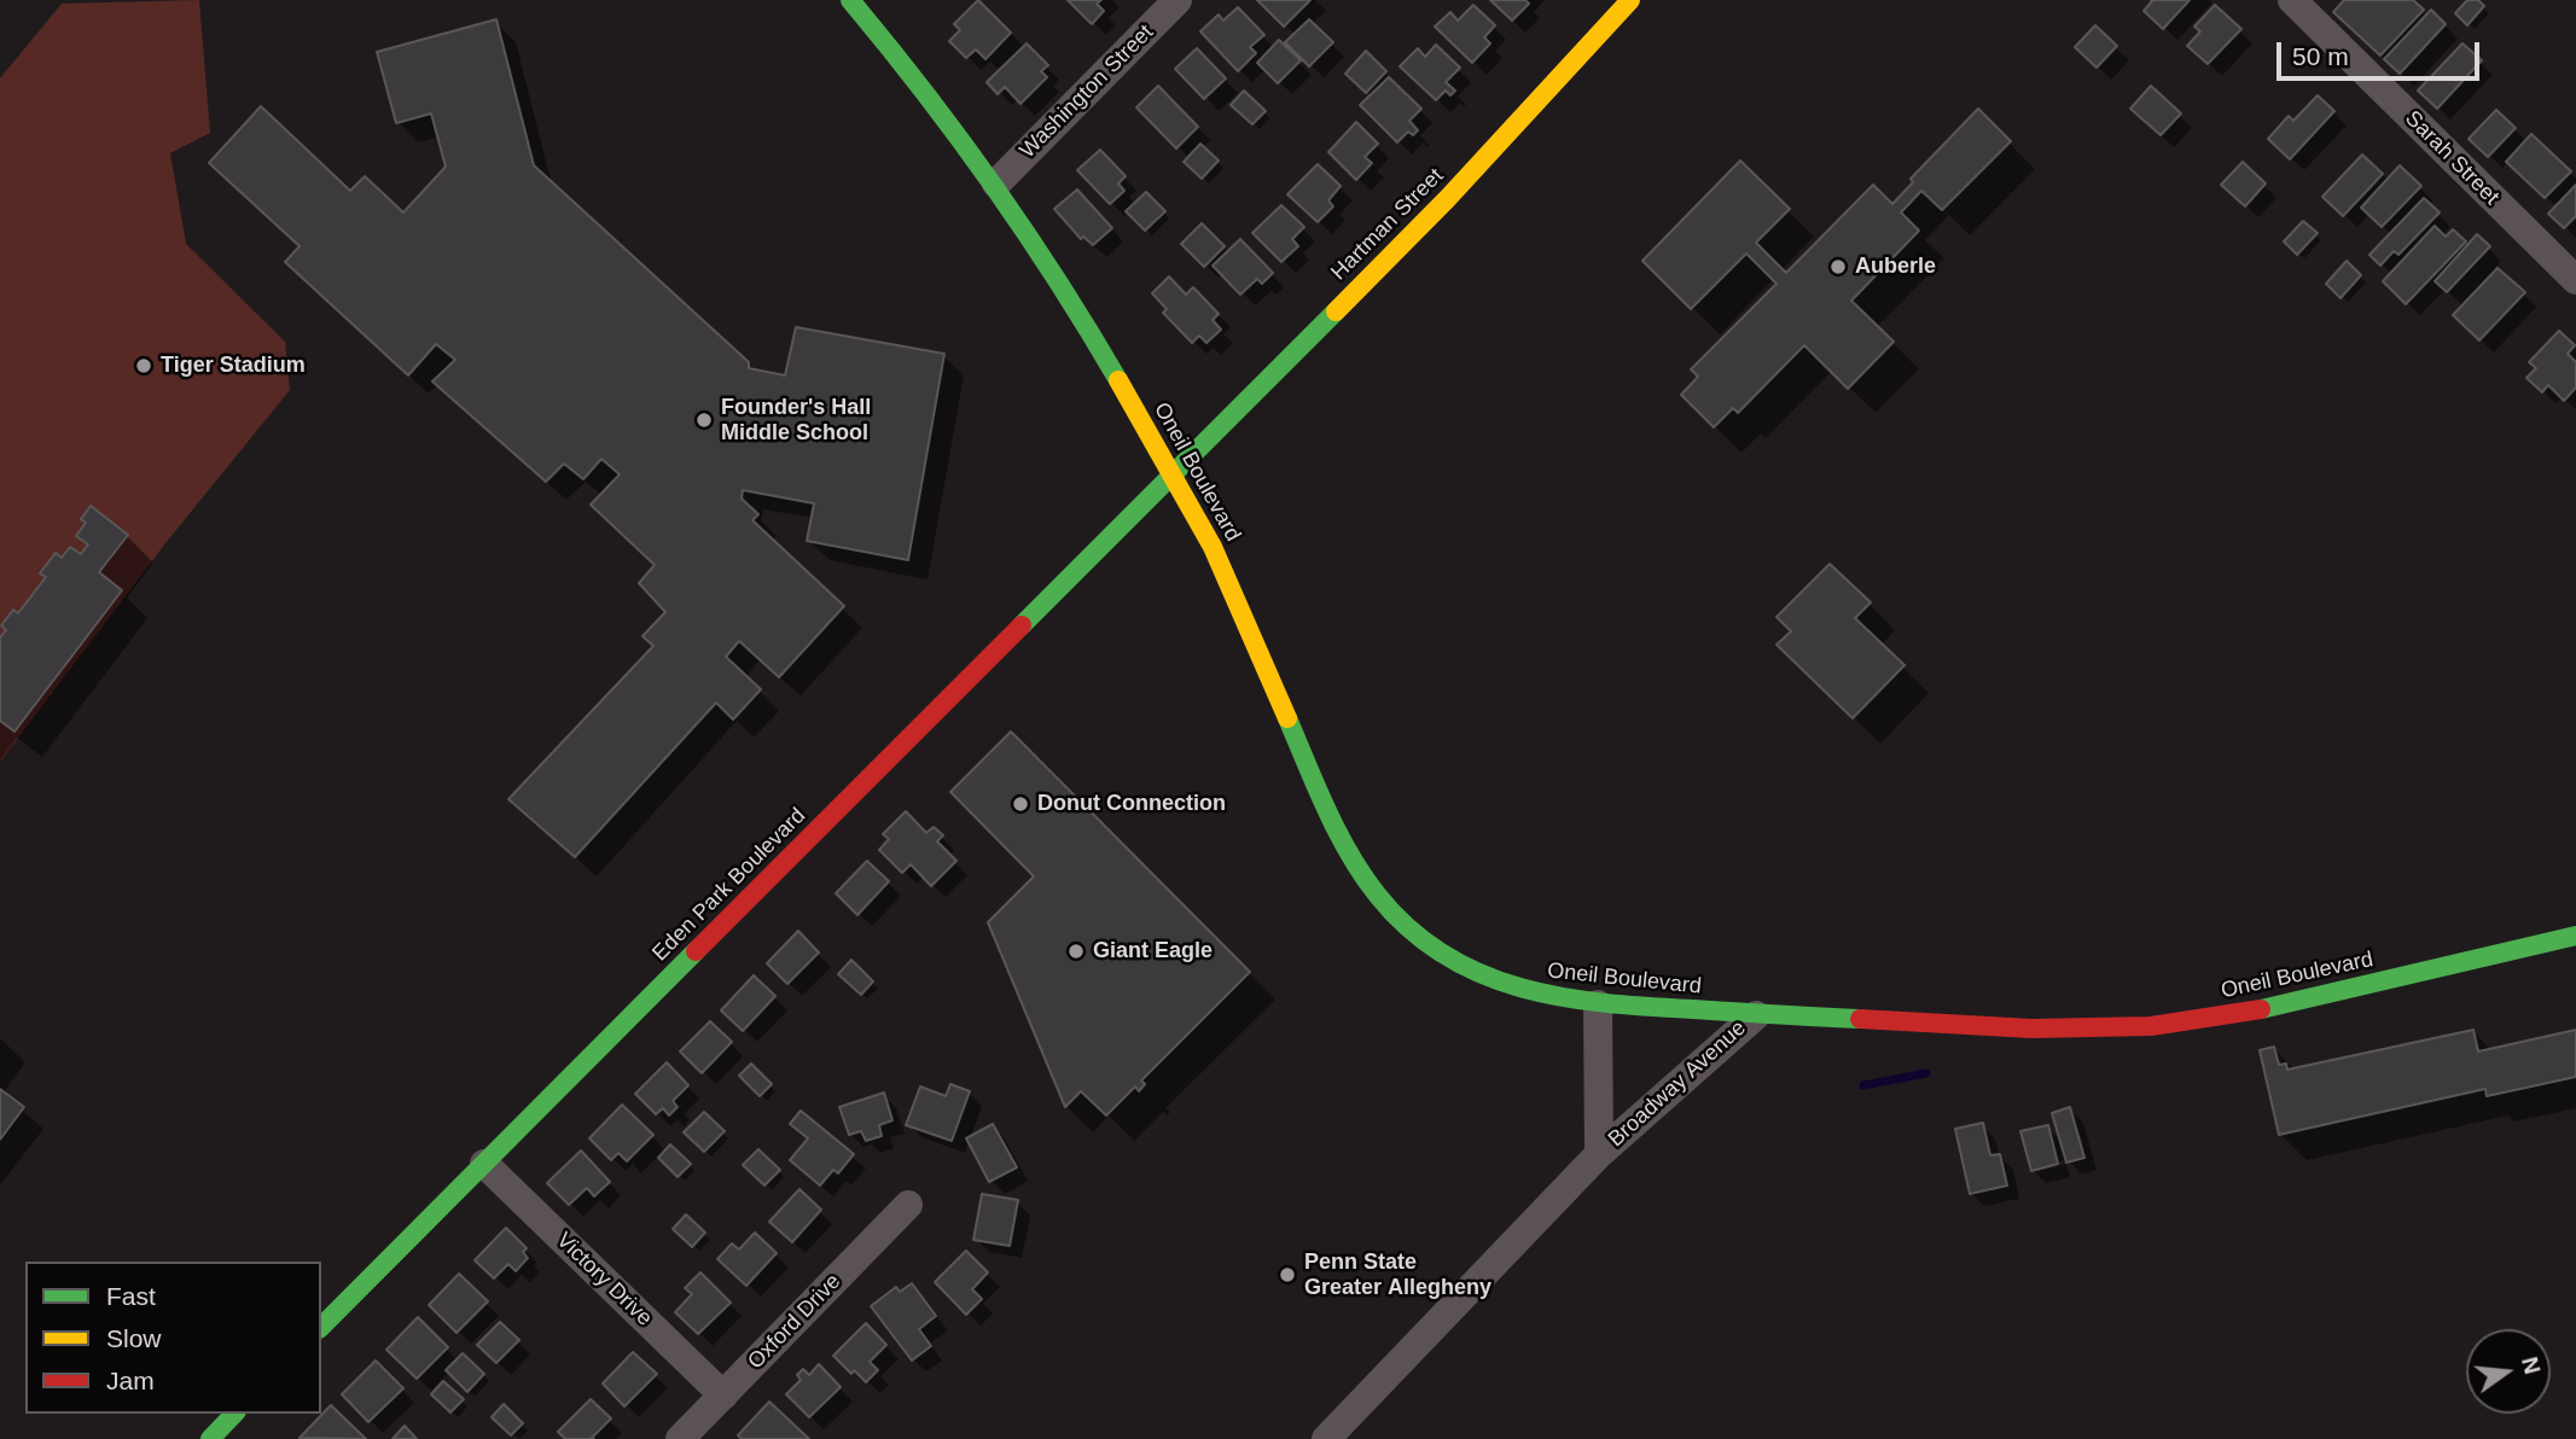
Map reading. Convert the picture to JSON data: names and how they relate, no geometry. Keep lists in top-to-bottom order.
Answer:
{
  "streets": {
    "street": [
      "Washington Street",
      "Sarah Street",
      "Hartman Street",
      "Oneil Boulevard",
      "Eden Park Boulevard",
      "Broadway Avenue",
      "Victory Drive",
      "Oxford Drive"
    ]
  },
  "crossings": [
    ["Washington Street", "Oneil Boulevard"],
    ["Hartman Street", "Oneil Boulevard"],
    ["Hartman Street", "Eden Park Boulevard"],
    ["Oneil Boulevard", "Eden Park Boulevard"],
    ["Oneil Boulevard", "Broadway Avenue"],
    ["Eden Park Boulevard", "Victory Drive"],
    ["Victory Drive", "Oxford Drive"]
  ],
  "places": [
    "Auberle",
    "Tiger Stadium",
    "Founder's Hall Middle School",
    "Donut Connection",
    "Giant Eagle",
    "Penn State Greater Allegheny"
  ],
  "legend": ["Fast", "Slow", "Jam"],
  "scale_bar": "50 m",
  "north": "right"
}
